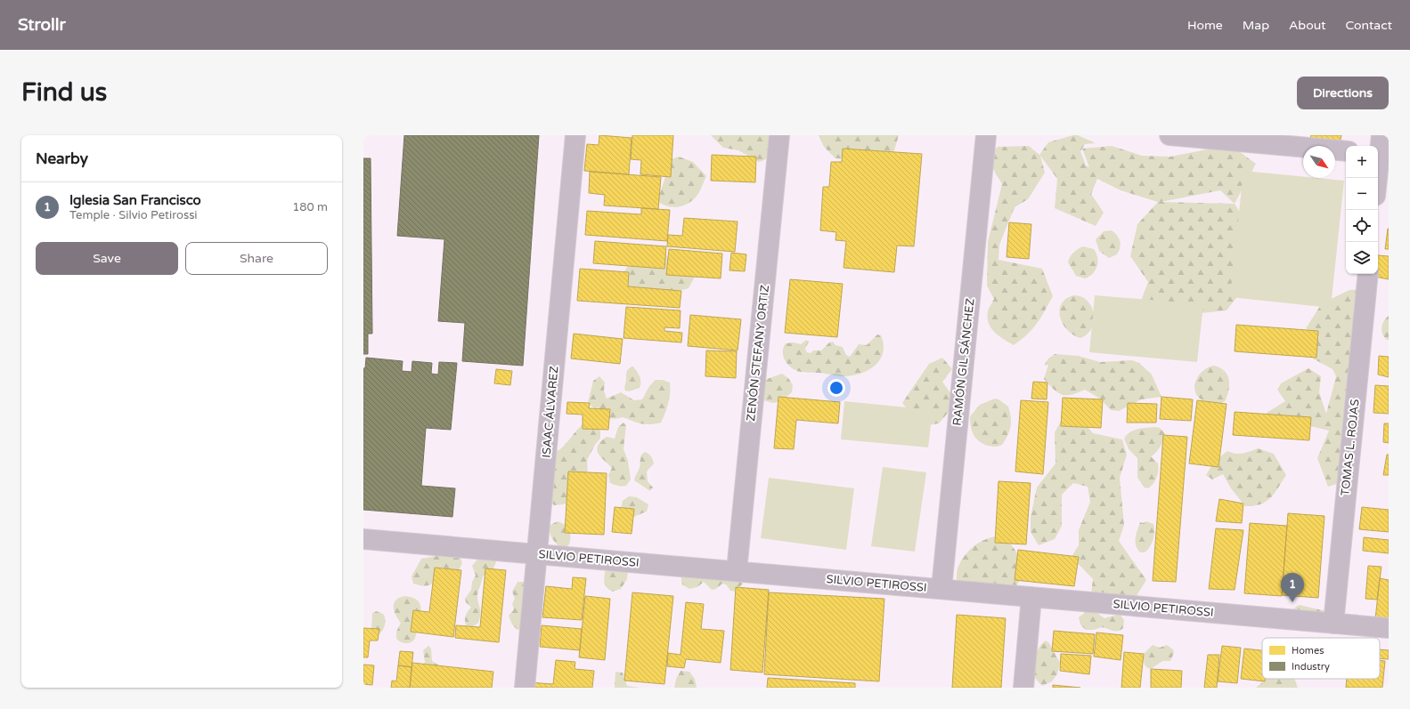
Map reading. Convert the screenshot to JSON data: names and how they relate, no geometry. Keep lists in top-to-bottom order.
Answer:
{
  "streets": {
    "street": [
      "ZENÓN STEFANY ORTIZ",
      "RAMÓN GIL SÁNCHEZ",
      "ISAAC ÁLVAREZ",
      "TOMAS L. ROJAS",
      "SILVIO PETIROSSI"
    ]
  },
  "crossings": [
    ["ZENÓN STEFANY ORTIZ", "SILVIO PETIROSSI"],
    ["RAMÓN GIL SÁNCHEZ", "SILVIO PETIROSSI"],
    ["ISAAC ÁLVAREZ", "SILVIO PETIROSSI"],
    ["TOMAS L. ROJAS", "SILVIO PETIROSSI"]
  ],
  "legend": ["Homes", "Industry"],
  "north": "bottom right",
  "page": {
    "header": "Strollr",
    "nav": [
      "Home",
      "Map",
      "About",
      "Contact"
    ],
    "buttons": [
      "Directions",
      ["Save", "Share"]
    ],
    "title": "Find us",
    "heading": "Nearby",
    "map_buttons": ["+", "−"],
    "list": [
      {
        "mark": "1",
        "name": "Iglesia San Francisco",
        "note": "Temple · Silvio Petirossi",
        "value": "180 m"
      }
    ],
    "pins": "1"
  }
}
